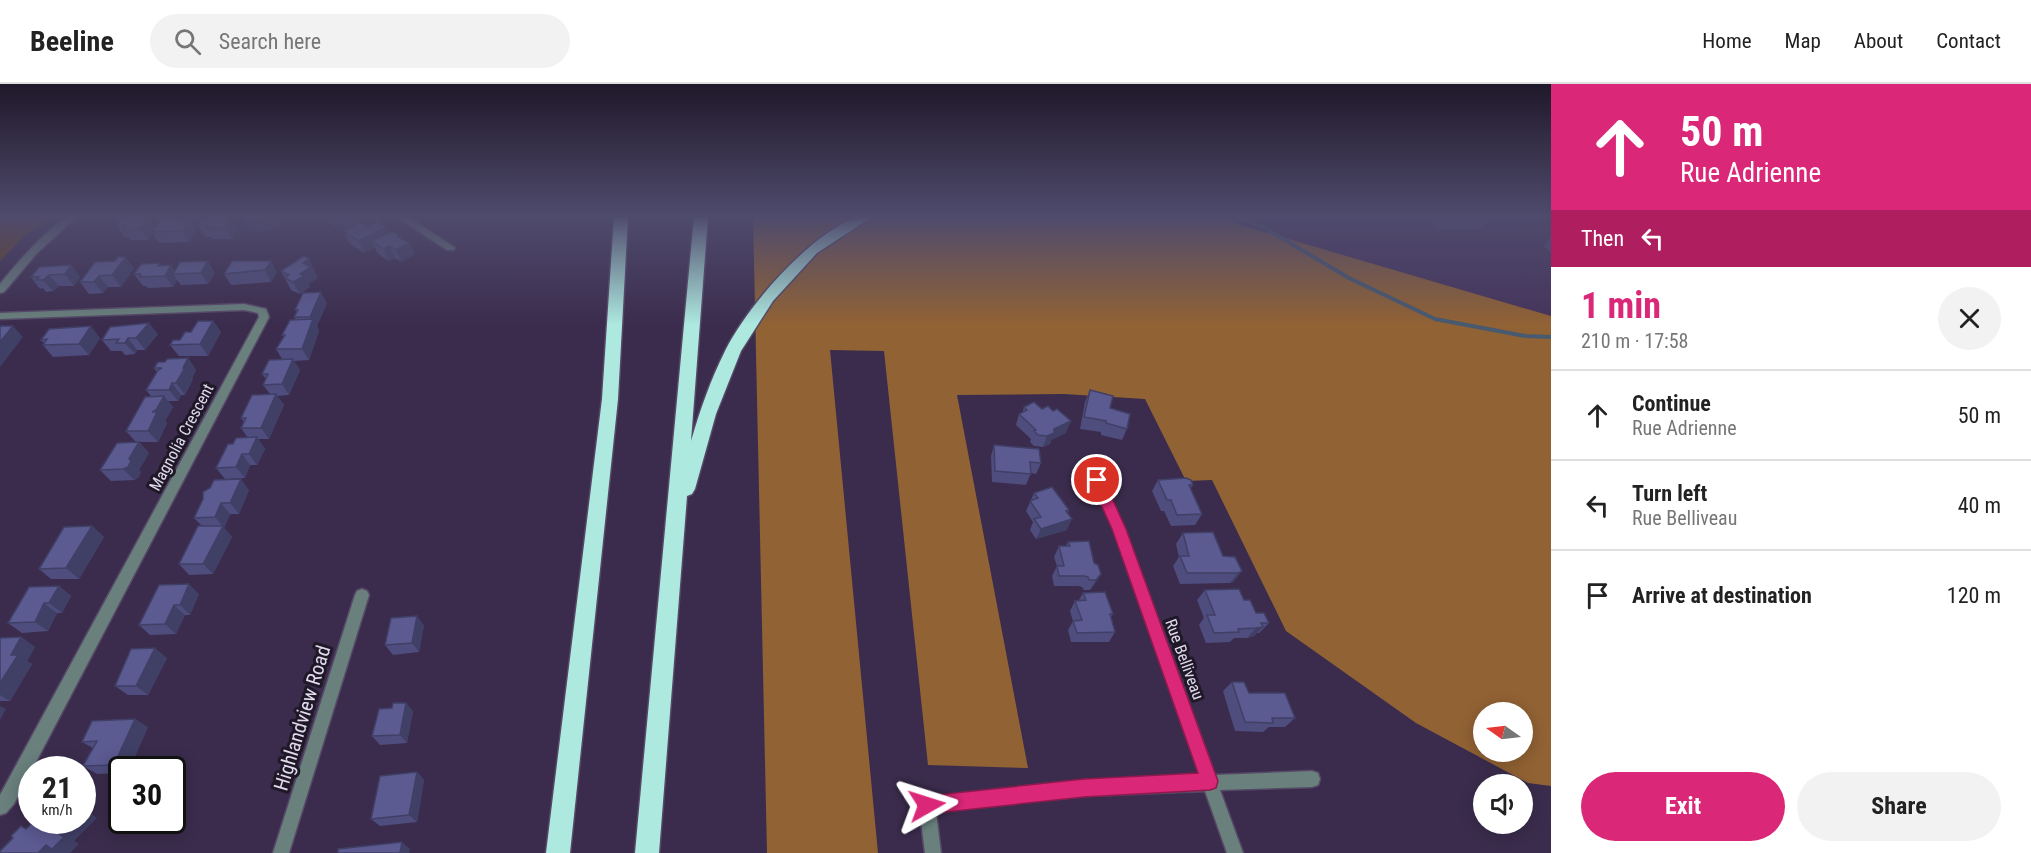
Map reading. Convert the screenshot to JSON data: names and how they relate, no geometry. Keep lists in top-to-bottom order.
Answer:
{
  "streets": {
    "street": ["Magnolia Crescent", "Rue Belliveau", "Highlandview Road"]
  },
  "north": "left",
  "page": {
    "header": "Beeline",
    "search": "Search here",
    "nav": [
      "Home",
      "Map",
      "About",
      "Contact"
    ],
    "turn": ["50 m", "Rue Adrienne"],
    "then": "Then",
    "heading": ["1 min", "210 m · 17:58"],
    "list": [
      {
        "name": "Continue",
        "note": "Rue Adrienne",
        "value": "50 m"
      },
      {
        "name": "Turn left",
        "note": "Rue Belliveau",
        "value": "40 m"
      },
      {
        "name": "Arrive at destination",
        "value": "120 m"
      }
    ],
    "speed": "21 km/h",
    "limit": "30",
    "buttons": ["Exit", "Share"]
  }
}
